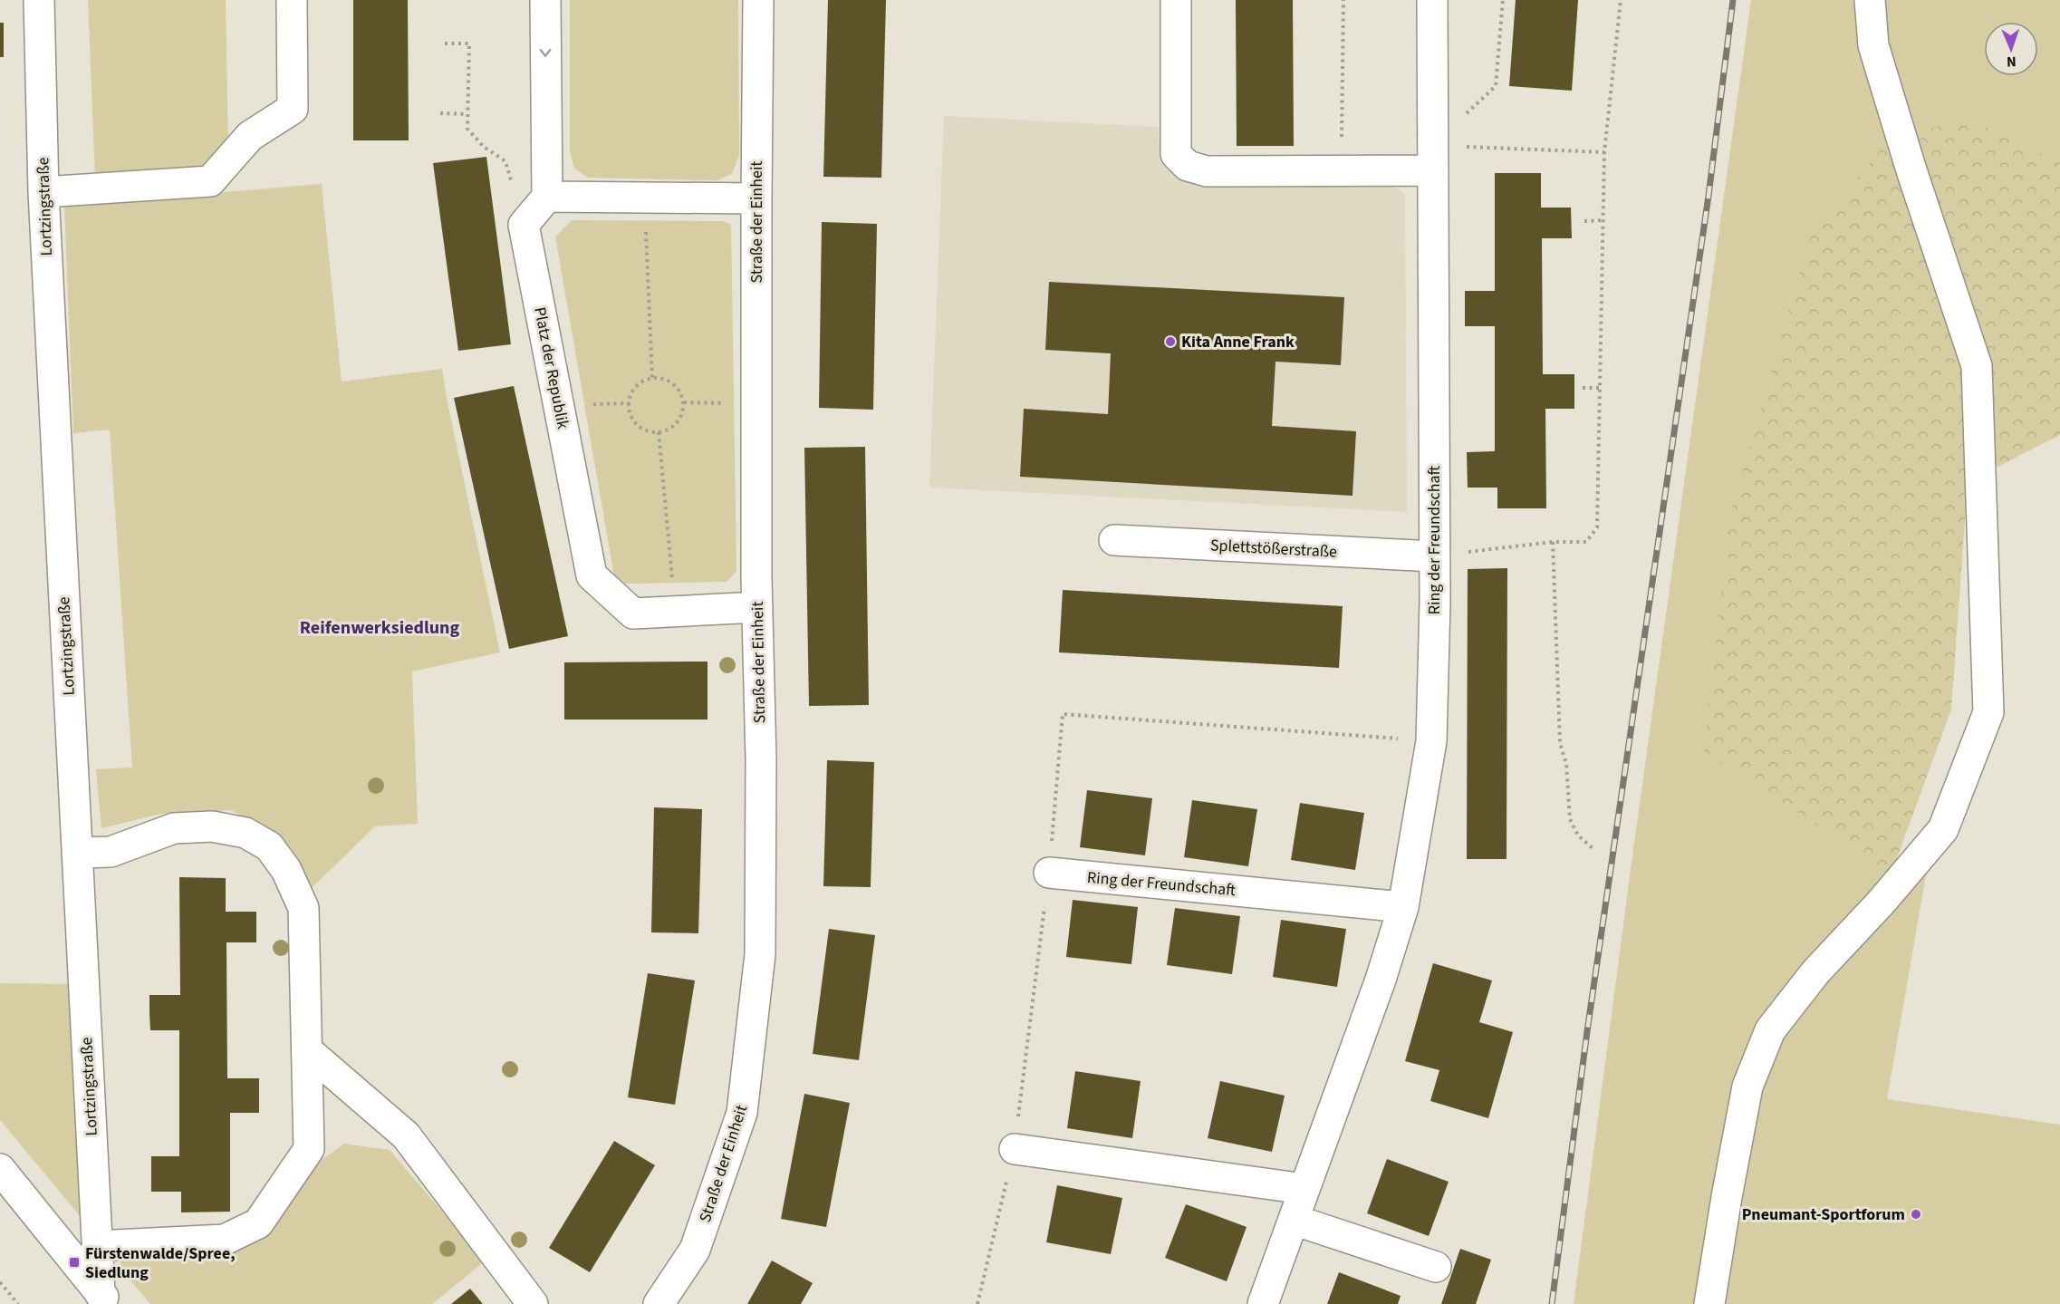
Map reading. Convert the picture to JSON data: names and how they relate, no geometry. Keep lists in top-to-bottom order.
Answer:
{
  "streets": {
    "street": [
      "Lortzingstraße",
      "Straße der Einheit",
      "Platz der Republik",
      "Ring der Freundschaft",
      "Splettstößerstraße"
    ]
  },
  "crossings": [
    ["Straße der Einheit", "Platz der Republik"],
    ["Ring der Freundschaft", "Splettstößerstraße"]
  ],
  "districts": ["Reifenwerksiedlung"],
  "places": {
    "other": ["Kita Anne Frank", "Pneumant-Sportforum"],
    "transit": ["Fürstenwalde/Spree, Siedlung"]
  },
  "north": "bottom"
}
